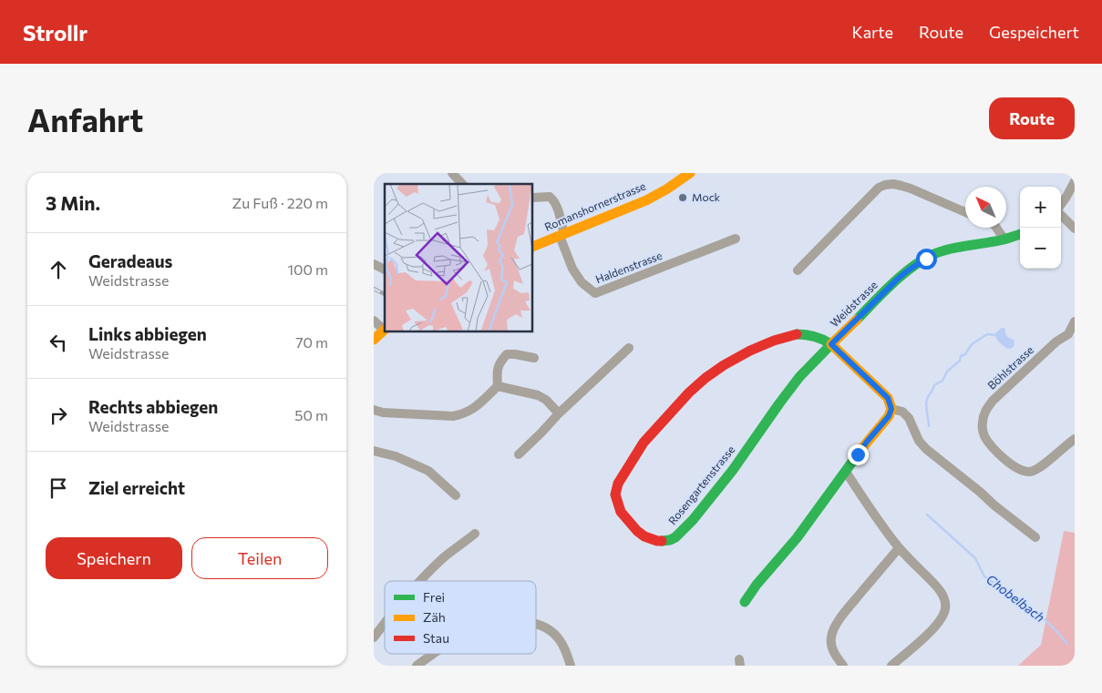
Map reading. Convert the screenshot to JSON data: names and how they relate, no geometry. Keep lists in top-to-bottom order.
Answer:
{
  "streets": {
    "street": [
      "Romanshornerstrasse",
      "Haldenstrasse",
      "Weidstrasse",
      "Böhlstrasse",
      "Rosengartenstrasse"
    ]
  },
  "crossings": [
    ["Romanshornerstrasse", "Haldenstrasse"],
    ["Weidstrasse", "Rosengartenstrasse"]
  ],
  "water": ["Chobelbach"],
  "places": ["Mock"],
  "legend": ["Frei", "Zäh", "Stau"],
  "north": "top left",
  "page": {
    "header": "Strollr",
    "nav": ["Karte", "Route", "Gespeichert"],
    "buttons": [
      "Route",
      ["Speichern", "Teilen"]
    ],
    "title": "Anfahrt",
    "heading": ["3 Min.", "Zu Fuß · 220 m"],
    "map_buttons": ["+", "−"],
    "list": [
      ["Geradeaus", "Weidstrasse", "100 m"],
      ["Links abbiegen", "Weidstrasse", "70 m"],
      ["Rechts abbiegen", "Weidstrasse", "50 m"],
      "Ziel erreicht"
    ]
  }
}
